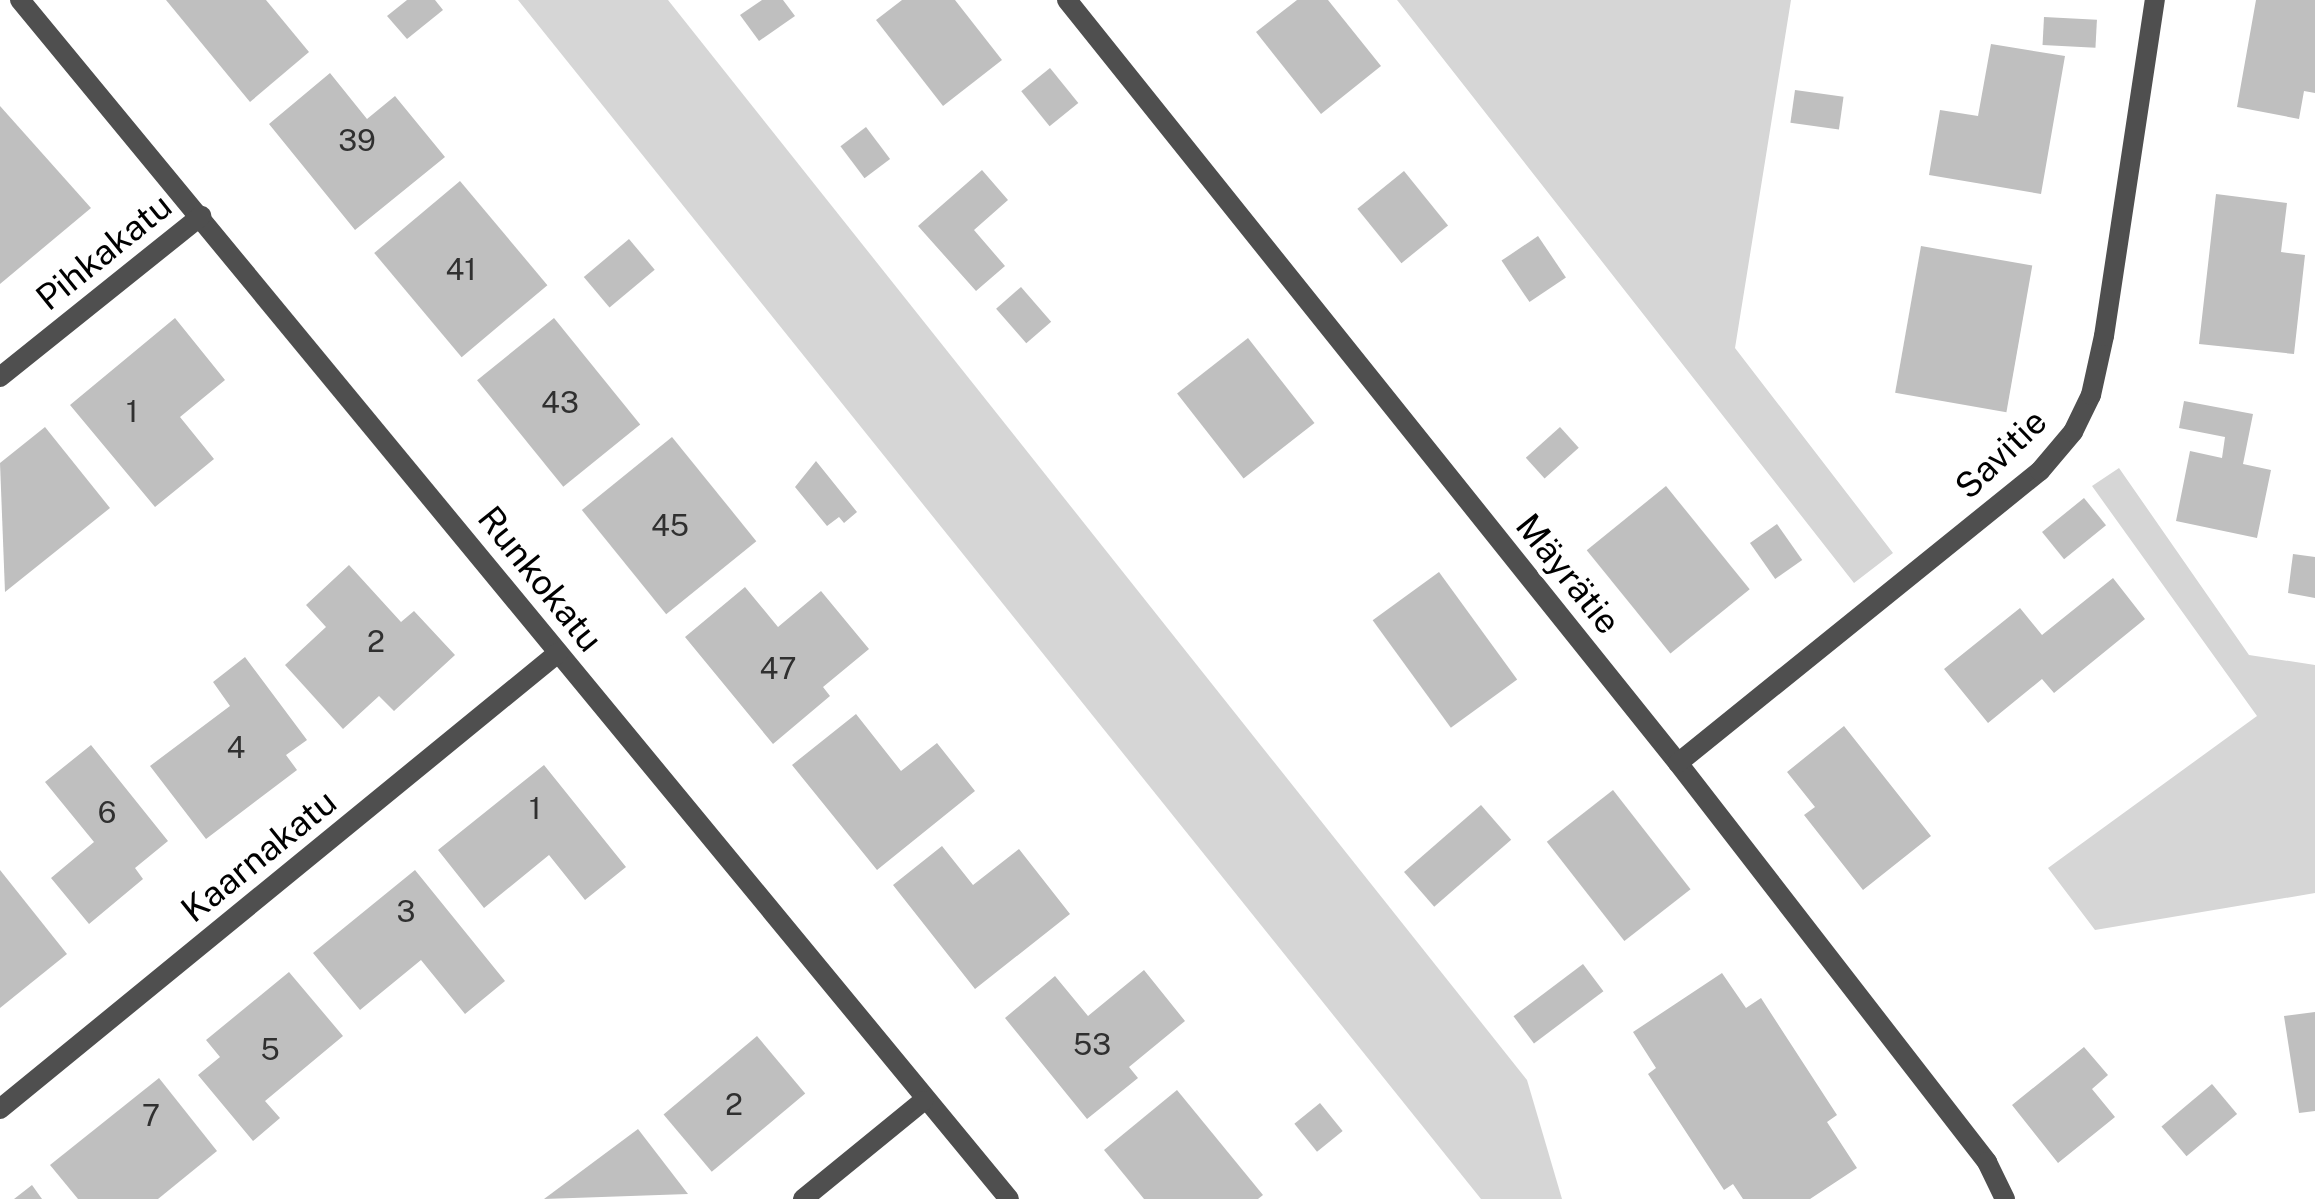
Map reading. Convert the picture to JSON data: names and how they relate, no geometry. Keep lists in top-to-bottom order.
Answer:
{
  "streets": {
    "street": [
      "Pihkakatu",
      "Savitie",
      "Mäyrätie",
      "Runkokatu",
      "Kaarnakatu"
    ]
  },
  "crossings": [
    ["Pihkakatu", "Runkokatu"],
    ["Savitie", "Mäyrätie"],
    ["Runkokatu", "Kaarnakatu"]
  ],
  "house_numbers": [
    "39",
    "41",
    "43",
    "1",
    "45",
    "2",
    "47",
    "4",
    "1",
    "6",
    "3",
    "53",
    "5",
    "2",
    "7"
  ]
}
